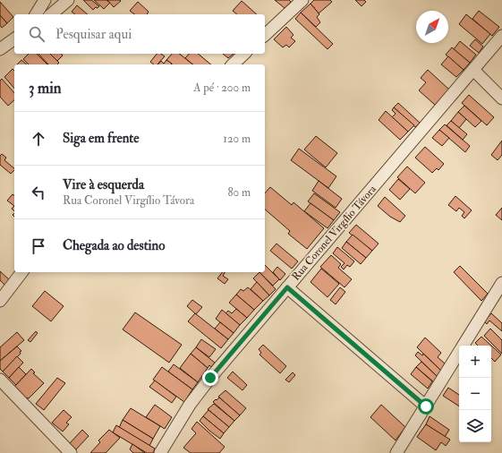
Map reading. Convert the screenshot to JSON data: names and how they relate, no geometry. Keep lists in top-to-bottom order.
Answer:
{
  "streets": {
    "street": ["Rua Coronel Virgílio Távora"]
  },
  "north": "top right",
  "page": {
    "search": "Pesquisar aqui",
    "heading": ["3 min", "A pé · 200 m"],
    "list": [
      ["Siga em frente", "120 m"],
      ["Vire à esquerda", "Rua Coronel Virgílio Távora", "80 m"],
      "Chegada ao destino"
    ],
    "map_buttons": ["+", "−"]
  }
}
